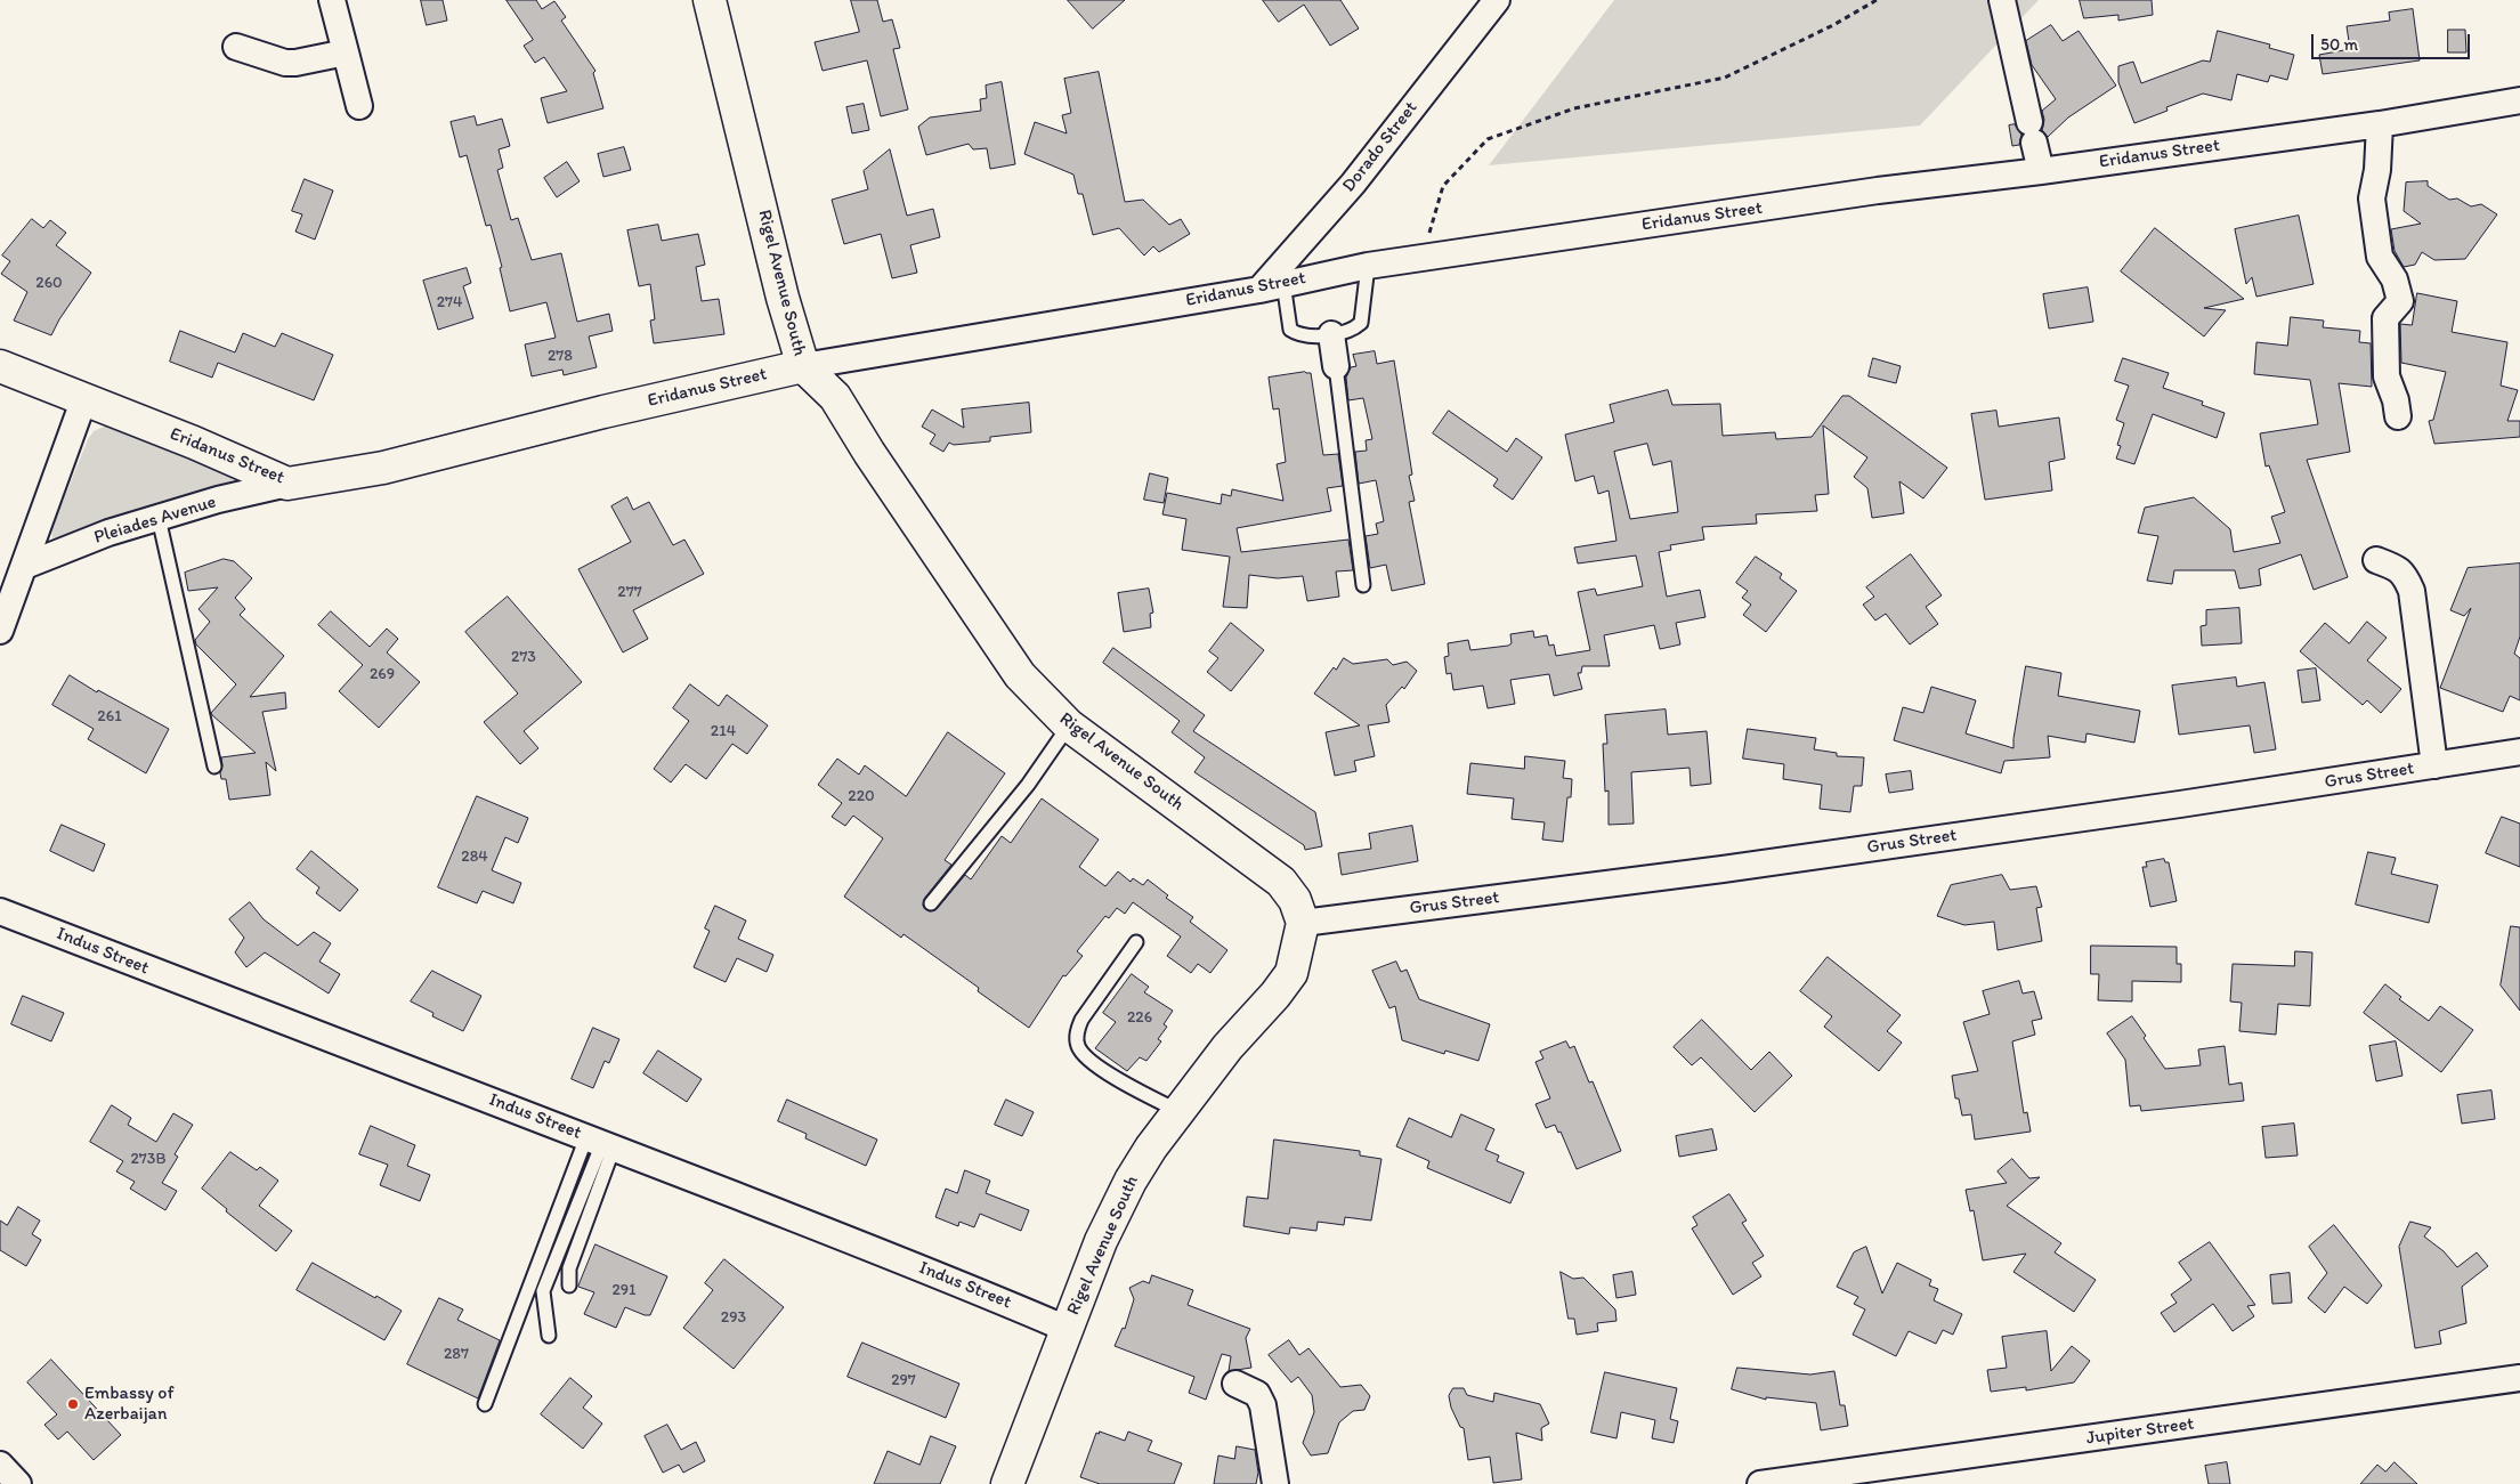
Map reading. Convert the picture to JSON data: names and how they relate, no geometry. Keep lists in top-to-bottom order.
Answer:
{
  "streets": {
    "main road": ["Eridanus Street", "Rigel Avenue South"],
    "street": [
      "Dorado Street",
      "Pleiades Avenue",
      "Grus Street",
      "Indus Street",
      "Jupiter Street"
    ]
  },
  "crossings": [
    ["Dorado Street", "Eridanus Street"],
    ["Eridanus Street", "Rigel Avenue South"],
    ["Eridanus Street", "Pleiades Avenue"],
    ["Rigel Avenue South", "Grus Street"],
    ["Rigel Avenue South", "Indus Street"]
  ],
  "places": ["Embassy of Azerbaijan"],
  "house_numbers": [
    "260",
    "274",
    "278",
    "277",
    "273",
    "269",
    "261",
    "214",
    "220",
    "284",
    "226",
    "273B",
    "291",
    "293",
    "287",
    "297"
  ],
  "scale_bar": "50 m"
}
